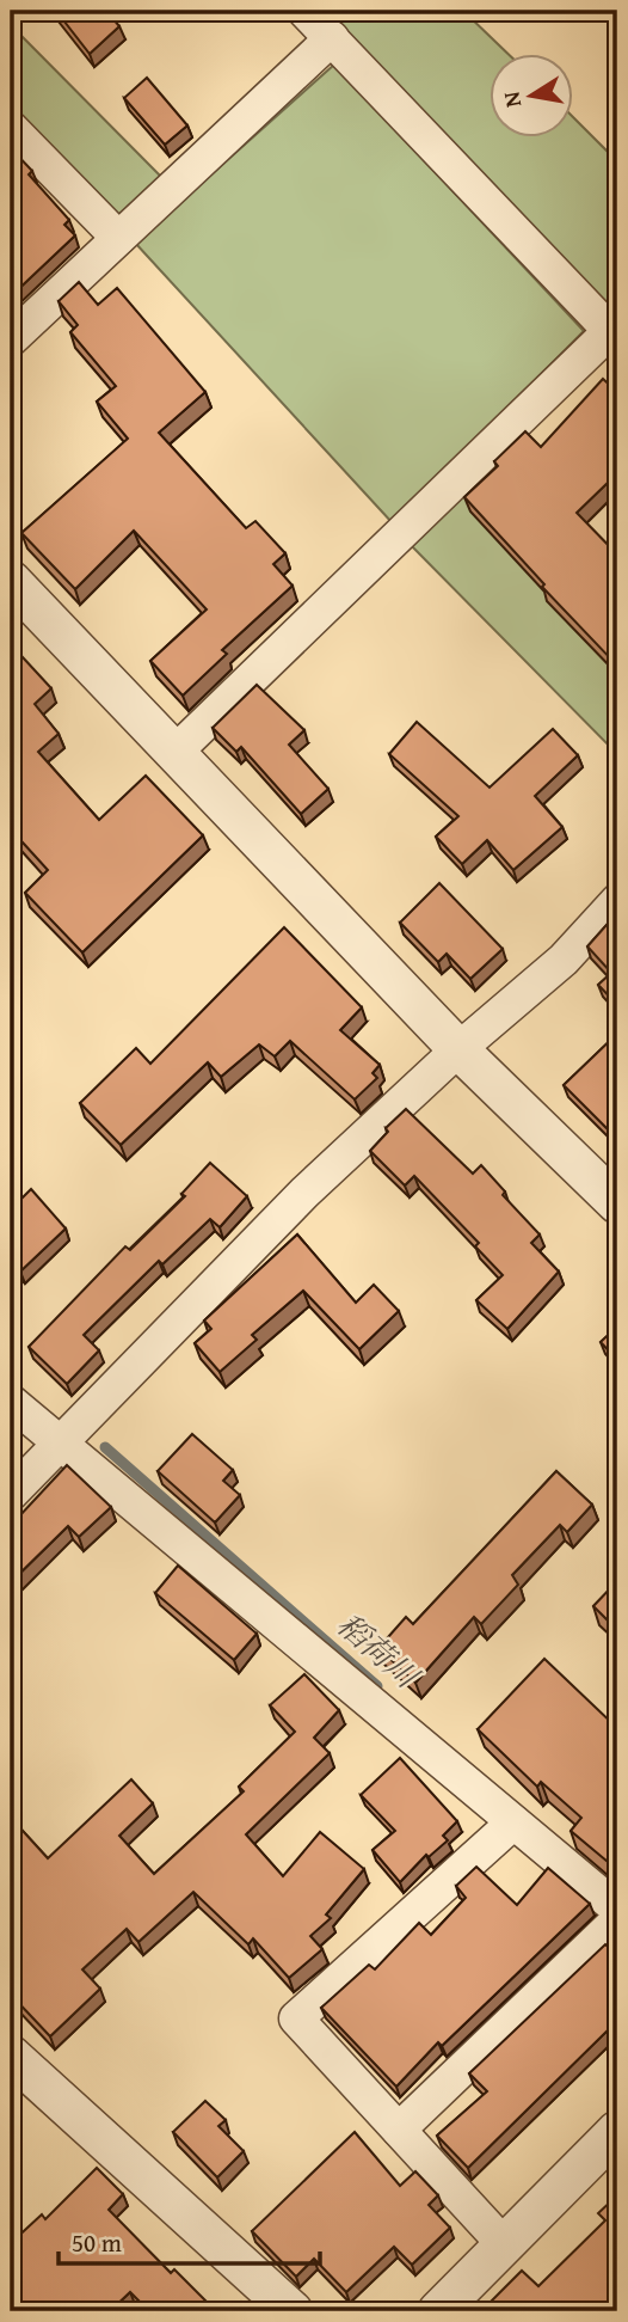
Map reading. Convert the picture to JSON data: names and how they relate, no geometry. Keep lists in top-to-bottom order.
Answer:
{
  "water": ["稻荷川"],
  "scale_bar": "50 m",
  "north": "left"
}
